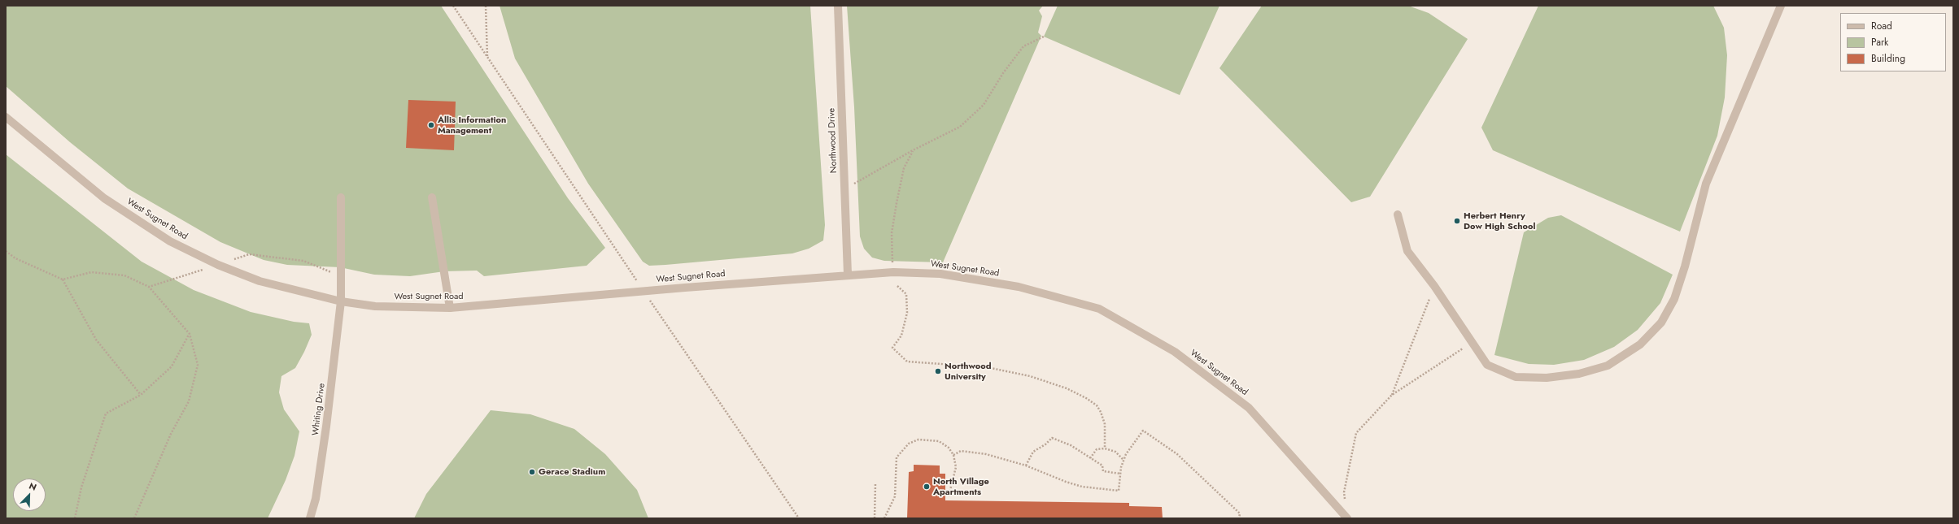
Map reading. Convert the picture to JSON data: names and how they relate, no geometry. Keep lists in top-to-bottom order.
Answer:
{
  "streets": {
    "street": ["Northwood Drive", "West Sugnet Road", "Whiting Drive"]
  },
  "crossings": [
    ["Northwood Drive", "West Sugnet Road"],
    ["West Sugnet Road", "Whiting Drive"]
  ],
  "places": [
    "Allis Information Management",
    "Herbert Henry Dow High School",
    "Northwood University",
    "Gerace Stadium",
    "North Village Apartments"
  ],
  "legend": ["Road", "Park", "Building"],
  "north": "top right"
}
